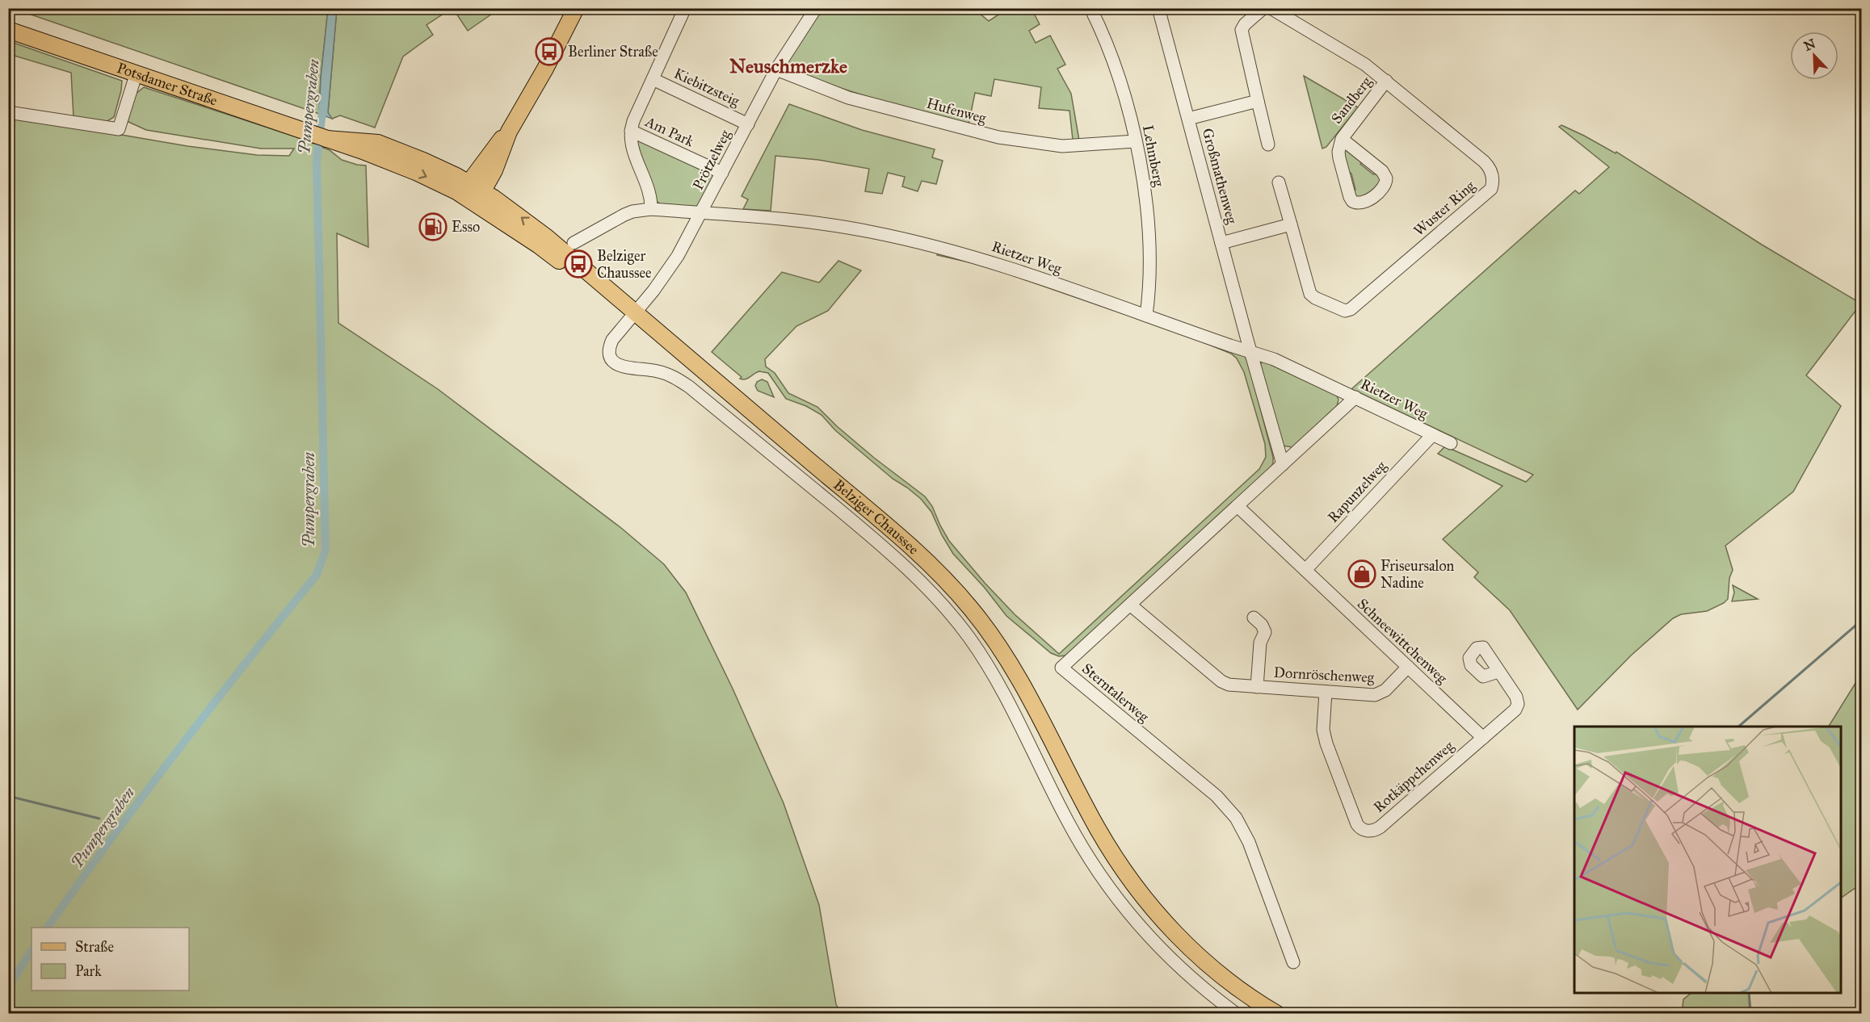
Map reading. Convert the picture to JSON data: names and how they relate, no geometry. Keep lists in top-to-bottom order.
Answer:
{
  "streets": {
    "main road": ["Potsdamer Straße", "Belziger Chaussee"],
    "street": [
      "Kiebitzsteig",
      "Sandberg",
      "Hufenweg",
      "Am Park",
      "Lehmberg",
      "Prötzelweg",
      "Großmathenweg",
      "Wuster Ring",
      "Rietzer Weg",
      "Rapunzelweg",
      "Schneewittchenweg",
      "Dornröschenweg",
      "Sterntalerweg",
      "Rotkäppchenweg"
    ]
  },
  "crossings": [
    ["Potsdamer Straße", "Belziger Chaussee"],
    ["Kiebitzsteig", "Prötzelweg"],
    ["Sandberg", "Wuster Ring"],
    ["Hufenweg", "Lehmberg"],
    ["Hufenweg", "Prötzelweg"],
    ["Am Park", "Prötzelweg"],
    ["Lehmberg", "Rietzer Weg"],
    ["Prötzelweg", "Rietzer Weg"],
    ["Prötzelweg", "Belziger Chaussee"],
    ["Großmathenweg", "Rietzer Weg"],
    ["Rietzer Weg", "Rapunzelweg"],
    ["Rietzer Weg", "Sterntalerweg"],
    ["Rapunzelweg", "Schneewittchenweg"],
    ["Schneewittchenweg", "Dornröschenweg"],
    ["Schneewittchenweg", "Sterntalerweg"],
    ["Schneewittchenweg", "Rotkäppchenweg"],
    ["Dornröschenweg", "Sterntalerweg"],
    ["Dornröschenweg", "Rotkäppchenweg"]
  ],
  "districts": ["Neuschmerzke"],
  "water": ["Pumpergraben"],
  "places": {
    "bus stop": ["Berliner Straße", "Belziger Chaussee"],
    "fuel station": ["Esso"],
    "shop": ["Friseursalon Nadine"]
  },
  "legend": ["Straße", "Park"],
  "north": "top left"
}
